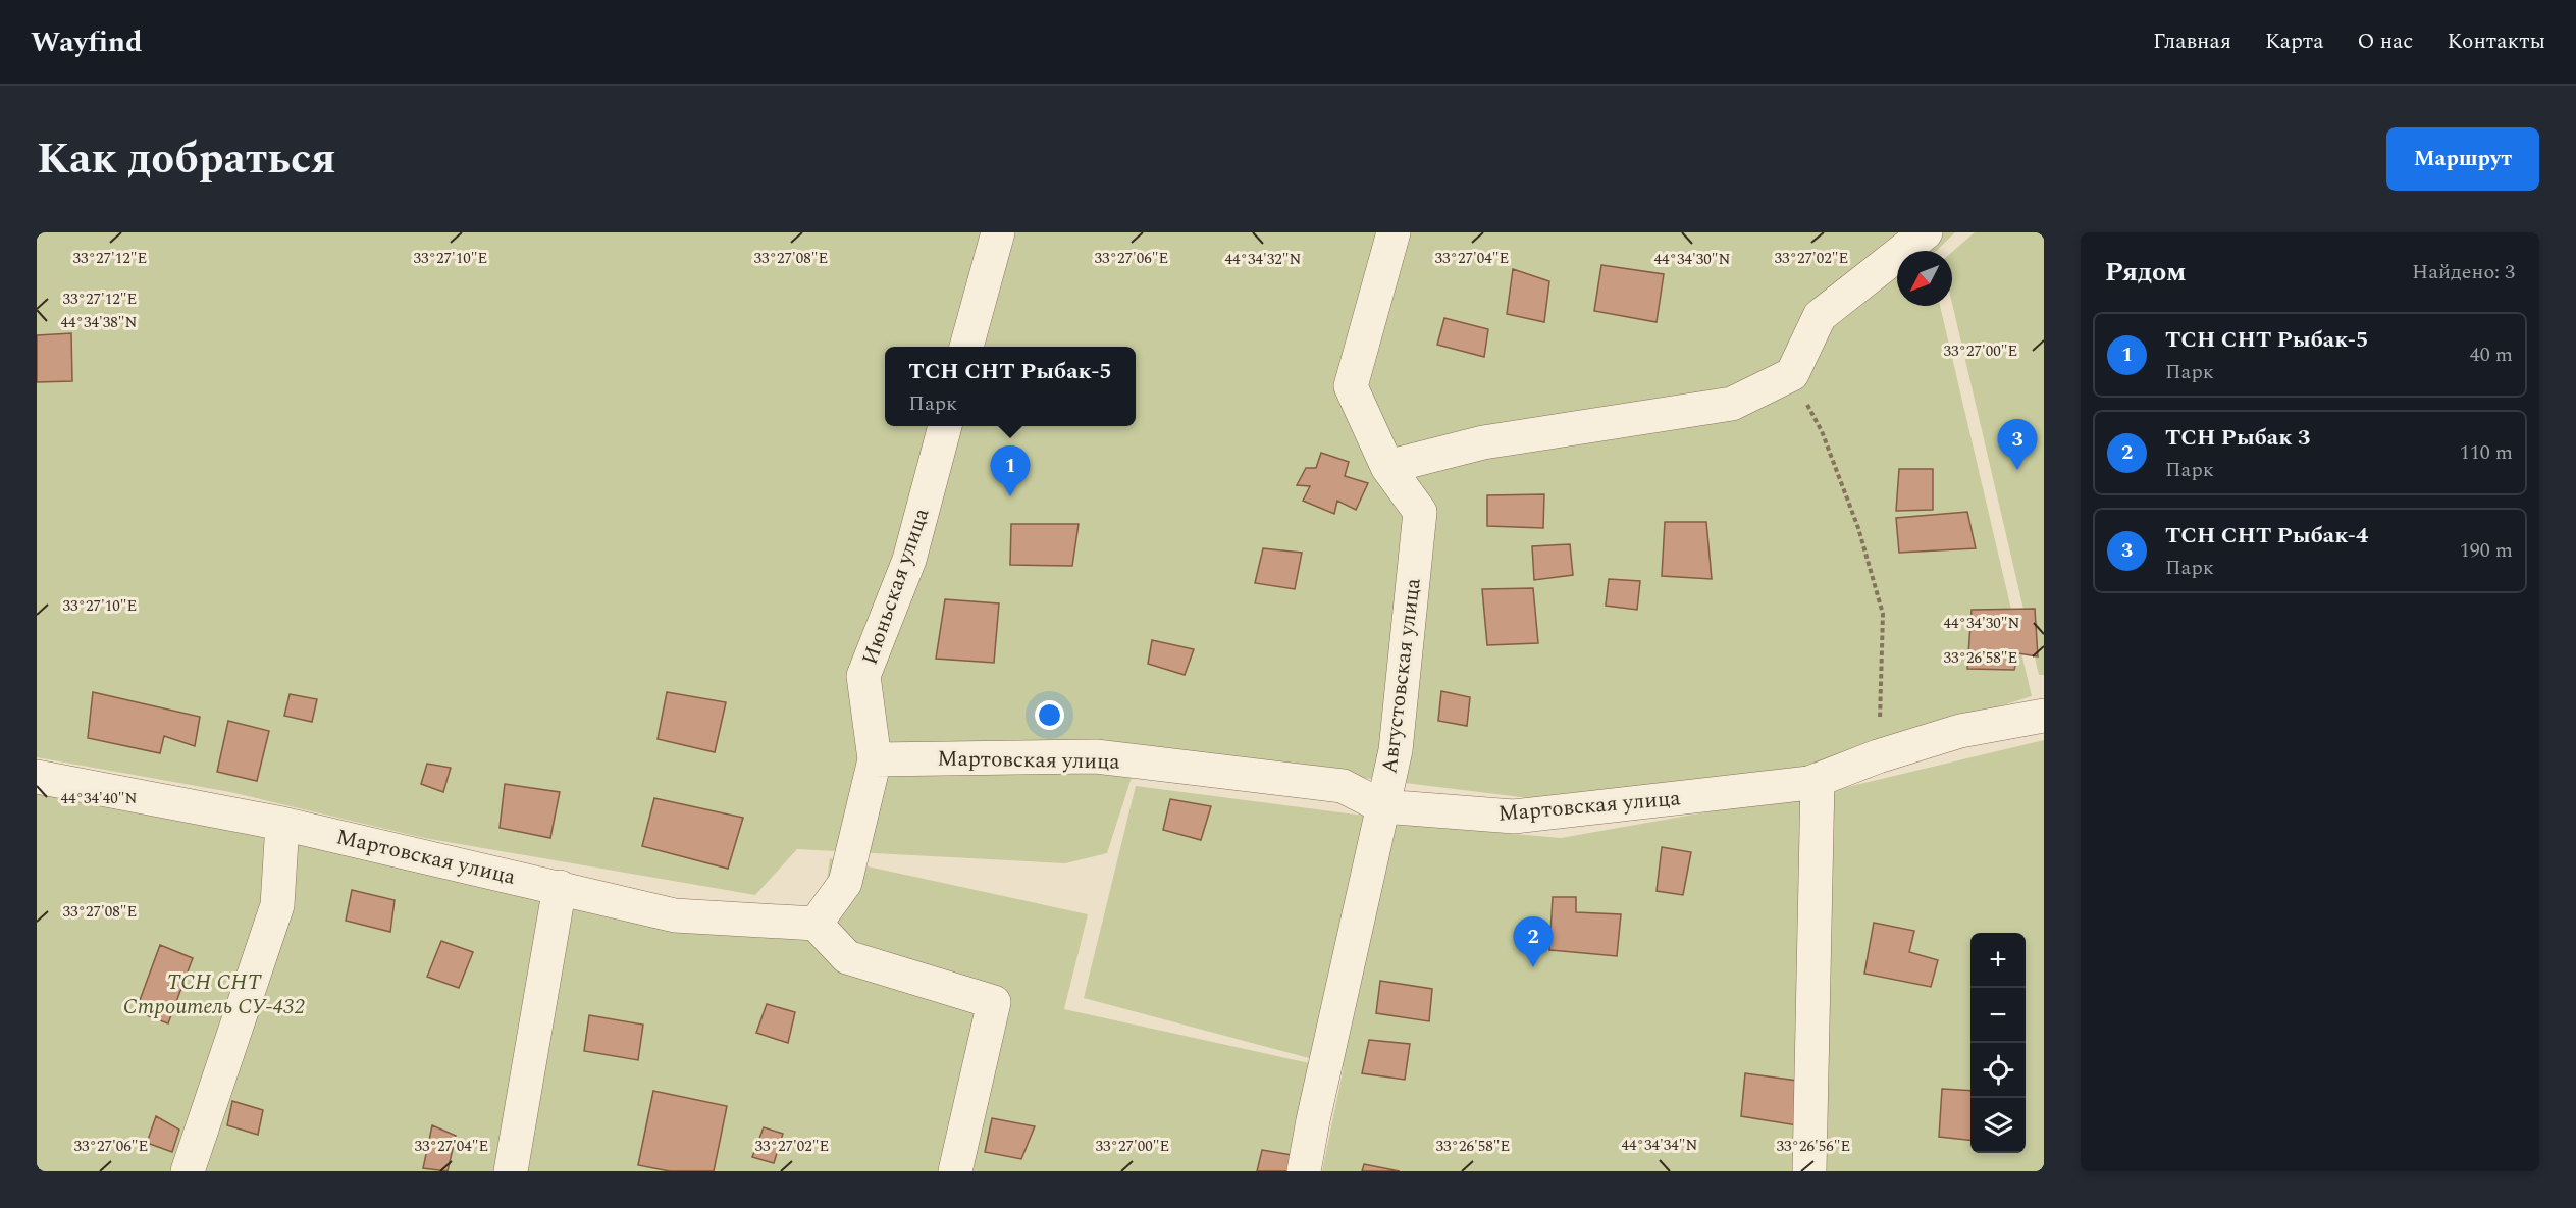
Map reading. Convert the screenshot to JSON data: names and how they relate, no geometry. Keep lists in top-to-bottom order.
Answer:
{
  "streets": {
    "street": ["Июньская улица", "Августовская улица", "Мартовская улица"]
  },
  "crossings": [
    ["Июньская улица", "Мартовская улица"],
    ["Августовская улица", "Мартовская улица"]
  ],
  "parks": ["ТСН СНТ Строитель СУ-432"],
  "north": "bottom left",
  "page": {
    "header": "Wayfind",
    "nav": [
      "Главная",
      "Карта",
      "О нас",
      "Контакты"
    ],
    "title": "Как добраться",
    "buttons": "Маршрут",
    "heading": ["Рядом", "Найдено: 3"],
    "list": [
      {
        "mark": "1",
        "name": "ТСН СНТ Рыбак-5",
        "note": "Парк",
        "value": "40 m"
      },
      {
        "mark": "2",
        "name": "ТСН Рыбак 3",
        "note": "Парк",
        "value": "110 m"
      },
      {
        "mark": "3",
        "name": "ТСН СНТ Рыбак-4",
        "note": "Парк",
        "value": "190 m"
      }
    ],
    "popup": ["ТСН СНТ Рыбак-5", "Парк"],
    "pins": ["3", "1", "2"],
    "map_buttons": ["+", "−"]
  },
  "coordinates": [
    "33°27'12\"E",
    "33°27'10\"E",
    "33°27'08\"E",
    "33°27'06\"E",
    "33°27'04\"E",
    "33°27'02\"E",
    "44°34'32\"N",
    "44°34'30\"N",
    "44°34'38\"N",
    "33°27'00\"E",
    "33°26'58\"E",
    "44°34'40\"N",
    "44°34'34\"N",
    "33°26'56\"E"
  ]
}
